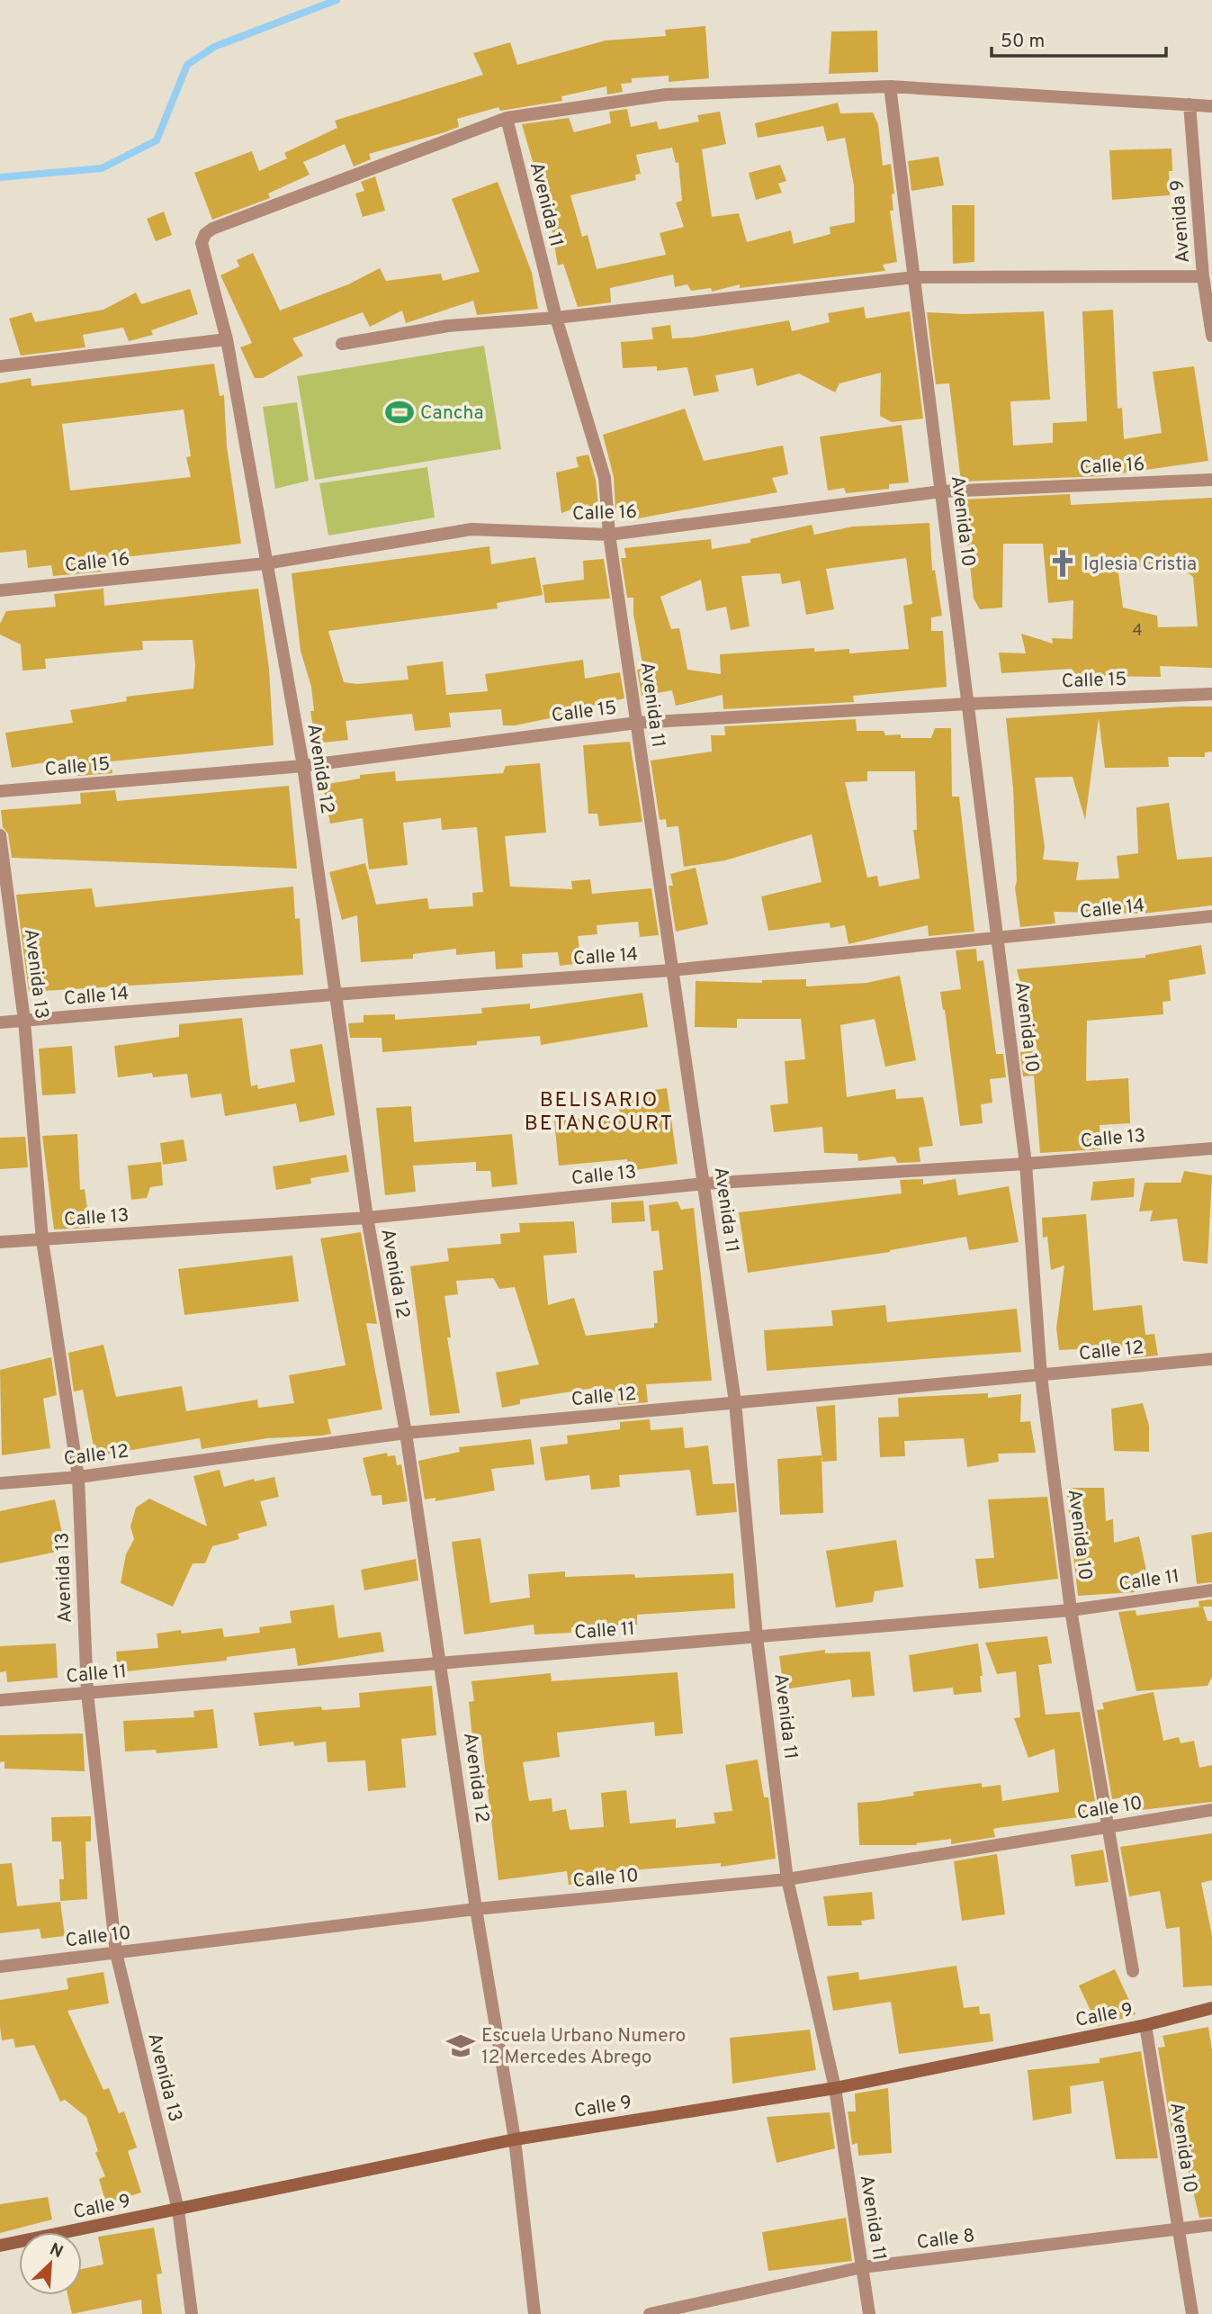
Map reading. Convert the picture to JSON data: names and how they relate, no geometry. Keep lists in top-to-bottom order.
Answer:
{
  "streets": {
    "street": [
      "Avenida 11",
      "Avenida 9",
      "Calle 16",
      "Avenida 10",
      "Calle 15",
      "Avenida 12",
      "Calle 14",
      "Avenida 13",
      "Calle 13",
      "Calle 12",
      "Calle 11",
      "Calle 10",
      "Calle 9",
      "Calle 8"
    ]
  },
  "crossings": [
    ["Avenida 11", "Calle 16"],
    ["Avenida 11", "Calle 15"],
    ["Avenida 11", "Avenida 12"],
    ["Avenida 11", "Calle 14"],
    ["Avenida 11", "Calle 13"],
    ["Avenida 11", "Calle 12"],
    ["Avenida 11", "Calle 11"],
    ["Avenida 11", "Calle 10"],
    ["Avenida 11", "Calle 9"],
    ["Avenida 11", "Calle 8"],
    ["Calle 16", "Avenida 10"],
    ["Calle 16", "Avenida 12"],
    ["Avenida 10", "Calle 15"],
    ["Avenida 10", "Calle 14"],
    ["Avenida 10", "Calle 13"],
    ["Avenida 10", "Calle 12"],
    ["Avenida 10", "Calle 11"],
    ["Avenida 10", "Calle 10"],
    ["Avenida 10", "Calle 9"],
    ["Avenida 10", "Calle 8"],
    ["Calle 15", "Avenida 12"],
    ["Avenida 12", "Calle 14"],
    ["Avenida 12", "Calle 13"],
    ["Avenida 12", "Calle 12"],
    ["Avenida 12", "Calle 11"],
    ["Avenida 12", "Calle 10"],
    ["Avenida 12", "Calle 9"],
    ["Calle 14", "Avenida 13"],
    ["Avenida 13", "Calle 13"],
    ["Avenida 13", "Calle 12"],
    ["Avenida 13", "Calle 11"],
    ["Avenida 13", "Calle 10"],
    ["Avenida 13", "Calle 9"]
  ],
  "districts": ["BELISARIO BETANCOURT"],
  "places": {
    "sports": ["Cancha"],
    "church": ["Iglesia Cristia"],
    "school or university": ["Escuela Urbano Numero 12 Mercedes Abrego"]
  },
  "house_numbers": ["4"],
  "scale_bar": "50 m",
  "north": "top right"
}
